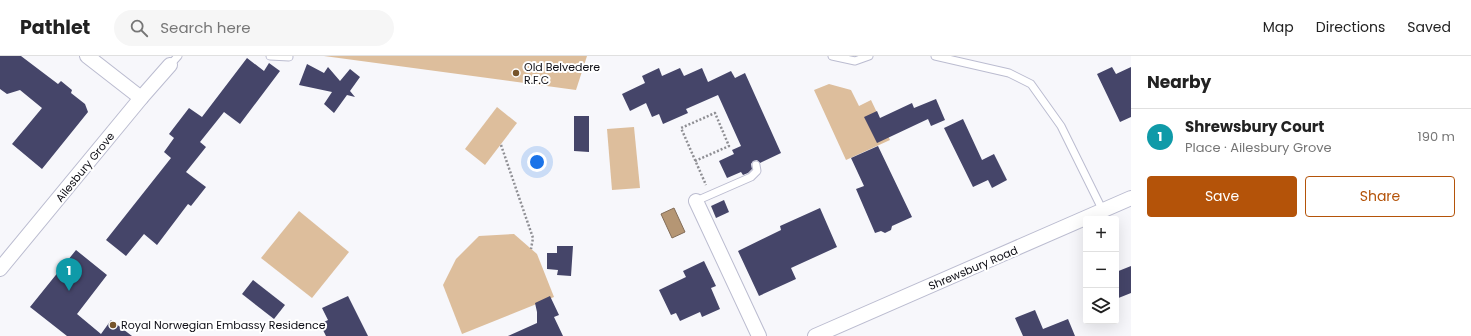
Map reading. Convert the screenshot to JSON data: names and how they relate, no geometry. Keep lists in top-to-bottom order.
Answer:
{
  "streets": {
    "street": ["Ailesbury Grove", "Shrewsbury Road"]
  },
  "places": ["Old Belvedere R.F.C", "Royal Norwegian Embassy Residence"],
  "page": {
    "header": "Pathlet",
    "search": "Search here",
    "nav": ["Map", "Directions", "Saved"],
    "heading": "Nearby",
    "list": [
      {
        "mark": "1",
        "name": "Shrewsbury Court",
        "note": "Place · Ailesbury Grove",
        "value": "190 m"
      }
    ],
    "buttons": ["Save", "Share"],
    "map_buttons": ["+", "−"],
    "pins": "1"
  }
}
